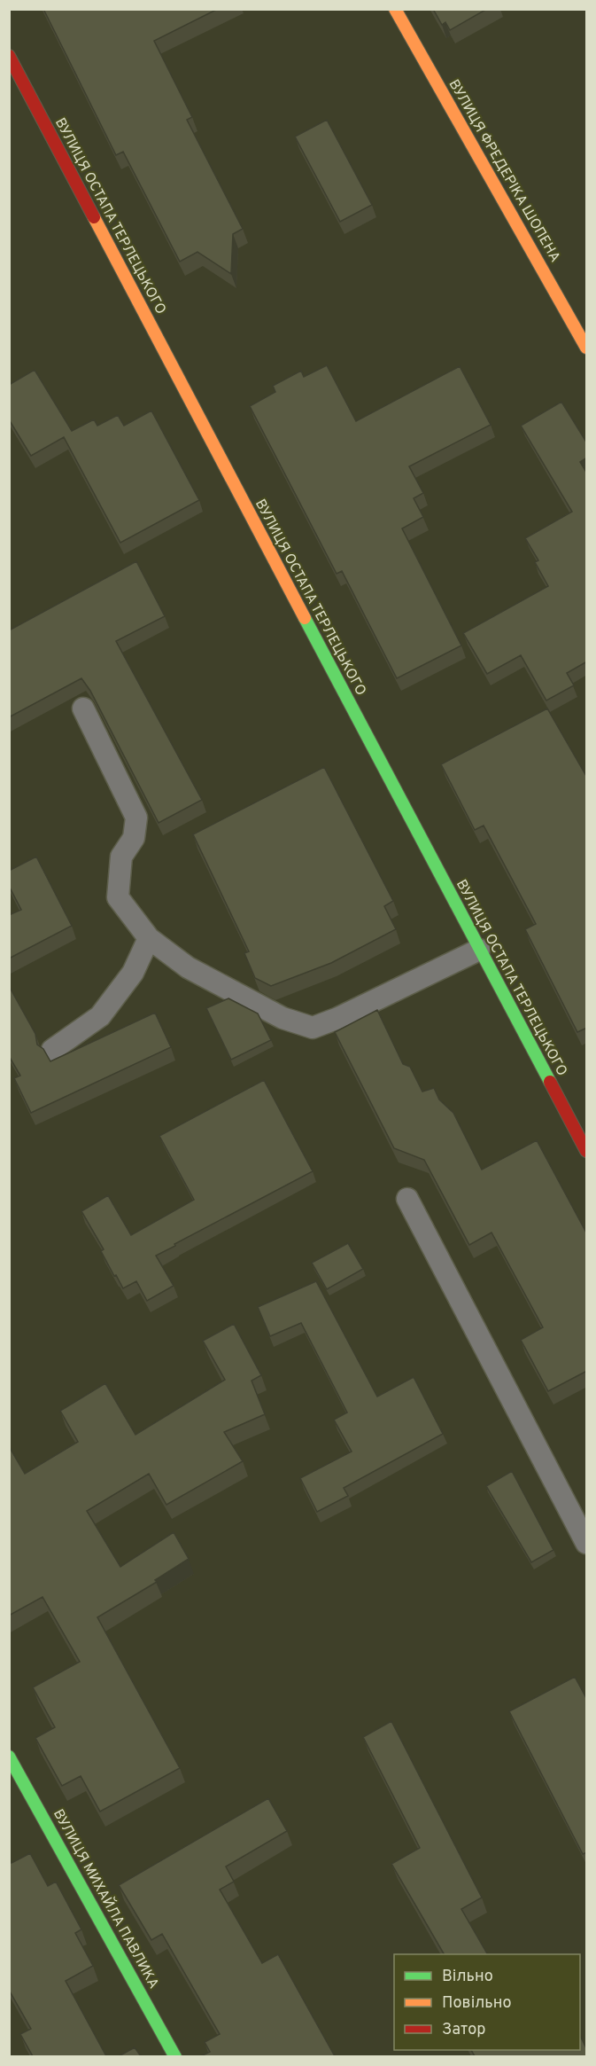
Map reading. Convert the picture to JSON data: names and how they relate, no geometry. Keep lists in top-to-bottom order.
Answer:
{
  "streets": {
    "street": ["ВУЛИЦЯ ФРЕДЕРІКА ШОПЕНА", "ВУЛИЦЯ ОСТАПА ТЕРЛЕЦЬКОГО", "ВУЛИЦЯ МИХАЙЛА ПАВЛИКА"]
  },
  "legend": ["Вільно", "Повільно", "Затор"]
}
